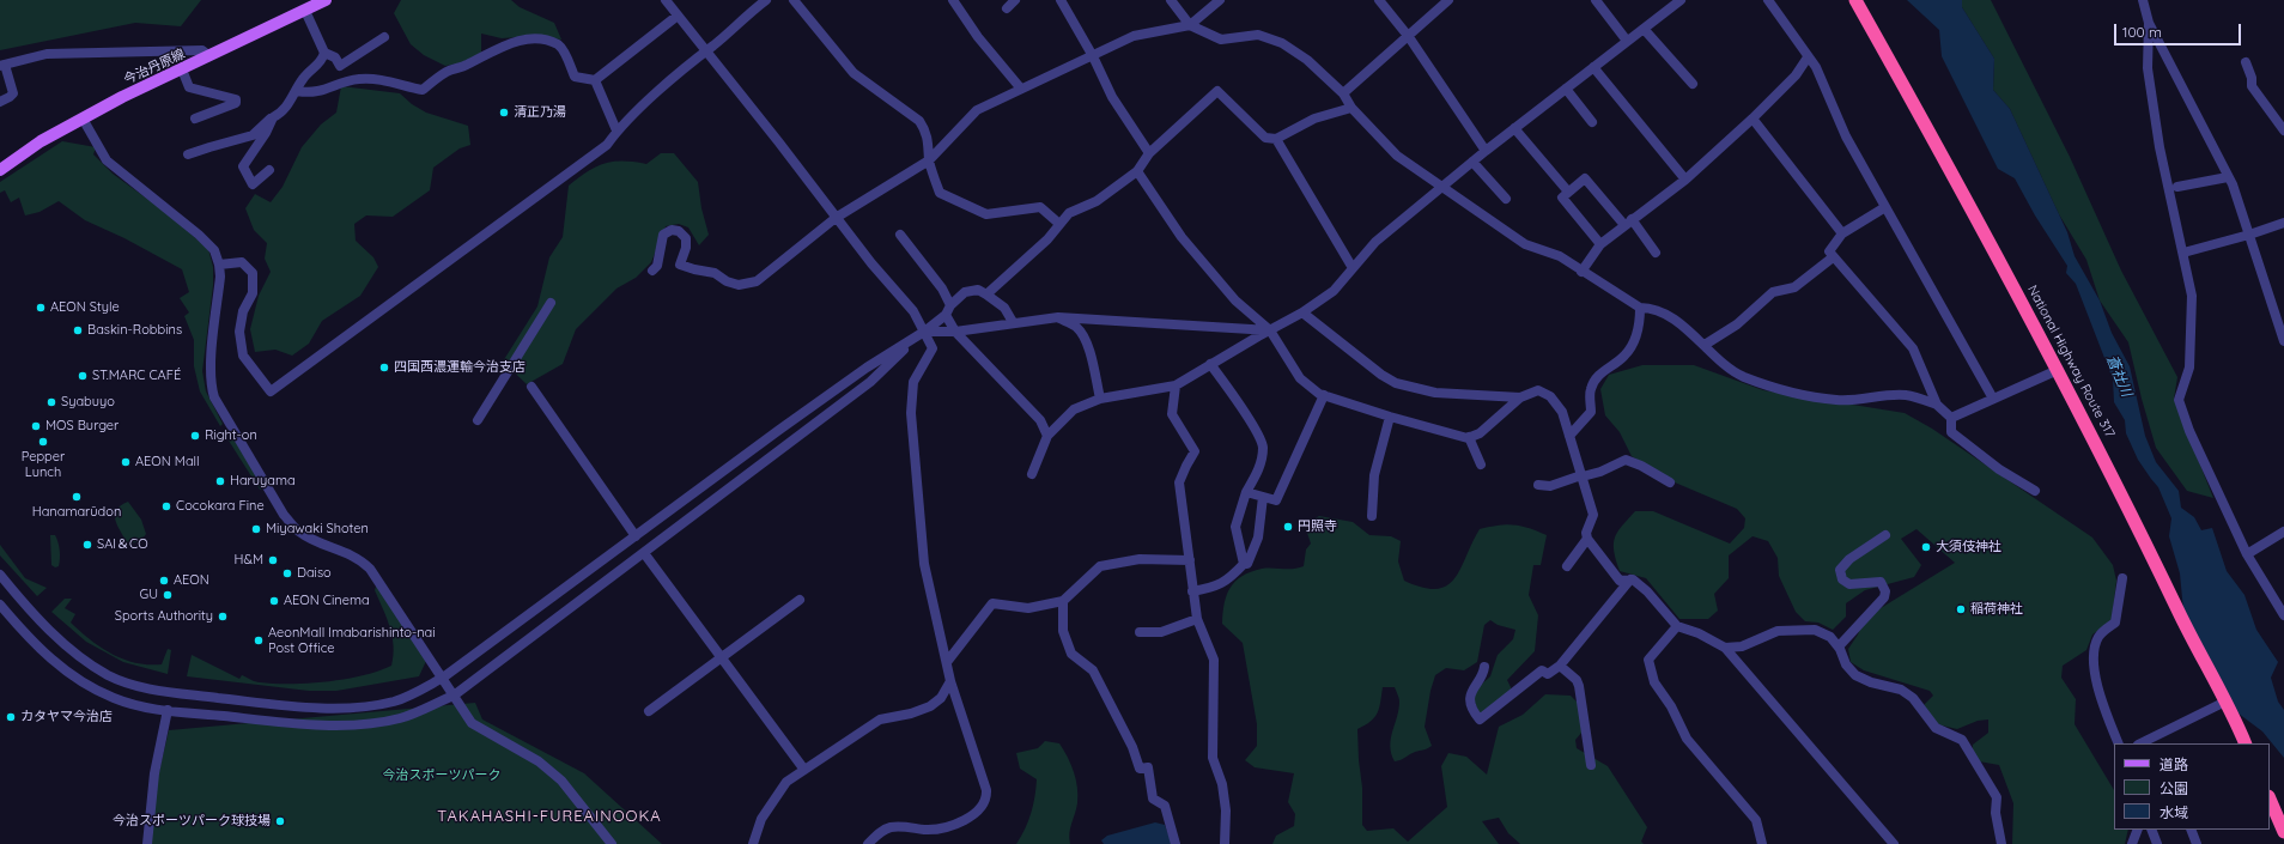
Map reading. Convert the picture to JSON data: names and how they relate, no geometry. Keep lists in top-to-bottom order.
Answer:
{
  "streets": {
    "highway": ["National Highway Route 317"],
    "main road": ["今治丹原線"]
  },
  "districts": ["TAKAHASHI-FUREAINOOKA"],
  "water": ["蒼社川"],
  "parks": ["今治スポーツパーク"],
  "places": [
    "清正乃湯",
    "AEON Style",
    "Baskin-Robbins",
    "四国西濃運輸今治支店",
    "ST.MARC CAFÉ",
    "Syabuyo",
    "MOS Burger",
    "Right-on",
    "Pepper Lunch",
    "AEON Mall",
    "Haruyama",
    "Hanamarūdon",
    "Cocokara Fine",
    "円照寺",
    "Miyawaki Shoten",
    "SAI＆CO",
    "大須伎神社",
    "H&M",
    "Daiso",
    "AEON",
    "GU",
    "AEON Cinema",
    "稲荷神社",
    "Sports Authority",
    "AeonMall Imabarishinto-nai Post Office",
    "カタヤマ今治店",
    "今治スポーツパーク球技場"
  ],
  "legend": ["道路", "公園", "水域"],
  "scale_bar": "100 m"
}
